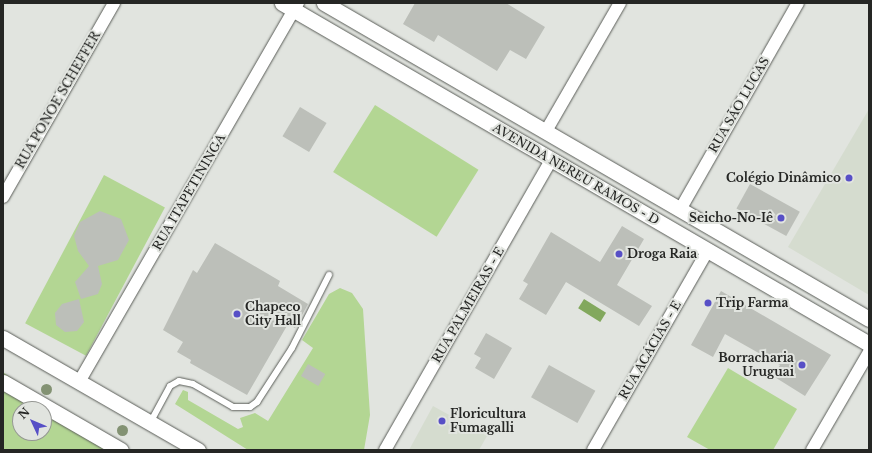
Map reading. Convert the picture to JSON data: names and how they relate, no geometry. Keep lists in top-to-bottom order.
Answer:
{
  "streets": {
    "street": [
      "RUA PONOE SCHEFFER",
      "RUA SÃO LUCAS",
      "AVENIDA NEREU RAMOS - D",
      "RUA ITAPETININGA",
      "RUA PALMEIRAS - E",
      "RUA ACÁCIAS - E"
    ]
  },
  "crossings": [
    ["RUA SÃO LUCAS", "AVENIDA NEREU RAMOS - D"],
    ["AVENIDA NEREU RAMOS - D", "RUA ITAPETININGA"],
    ["AVENIDA NEREU RAMOS - D", "RUA PALMEIRAS - E"],
    ["AVENIDA NEREU RAMOS - D", "RUA ACÁCIAS - E"]
  ],
  "places": [
    "Colégio Dinâmico",
    "Seicho-No-Iê",
    "Droga Raia",
    "Trip Farma",
    "Chapeco City Hall",
    "Borracharia Uruguai",
    "Floricultura Fumagalli"
  ],
  "north": "top left"
}
